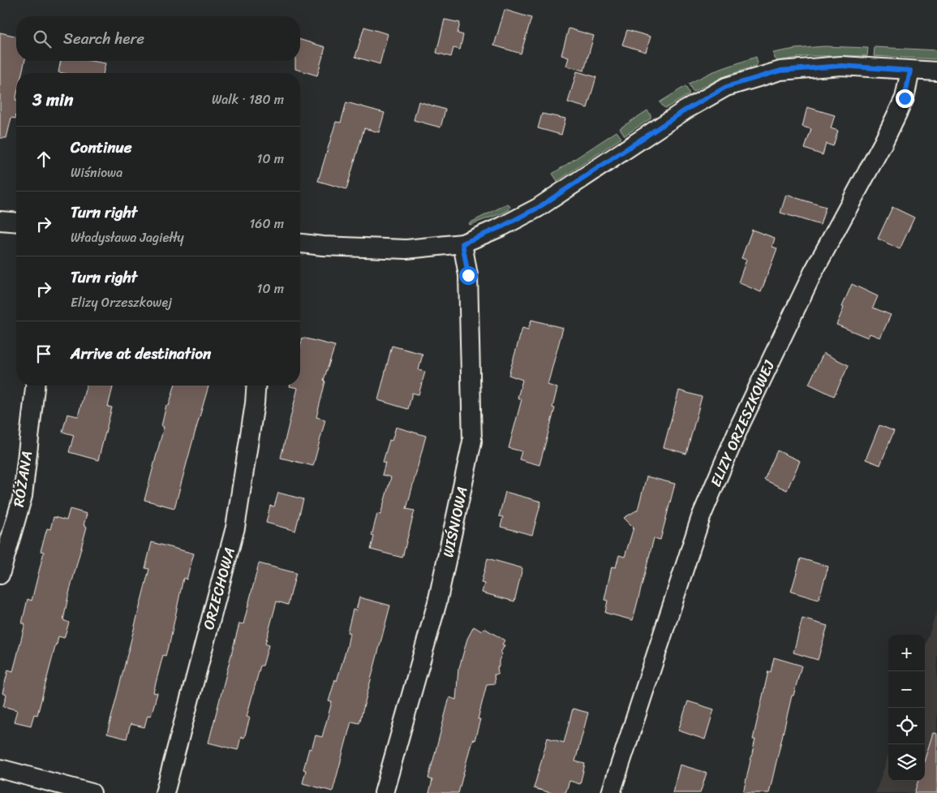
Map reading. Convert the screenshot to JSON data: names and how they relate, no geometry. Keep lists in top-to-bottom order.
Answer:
{
  "streets": {
    "street": [
      "ELIZY ORZESZKOWEJ",
      "RÓŻANA",
      "WIŚNIOWA",
      "ORZECHOWA"
    ]
  },
  "page": {
    "search": "Search here",
    "heading": ["3 min", "Walk · 180 m"],
    "list": [
      ["Continue", "Wiśniowa", "10 m"],
      ["Turn right", "Władysława Jagiełły", "160 m"],
      ["Turn right", "Elizy Orzeszkowej", "10 m"],
      "Arrive at destination"
    ],
    "map_buttons": ["+", "−"]
  }
}
